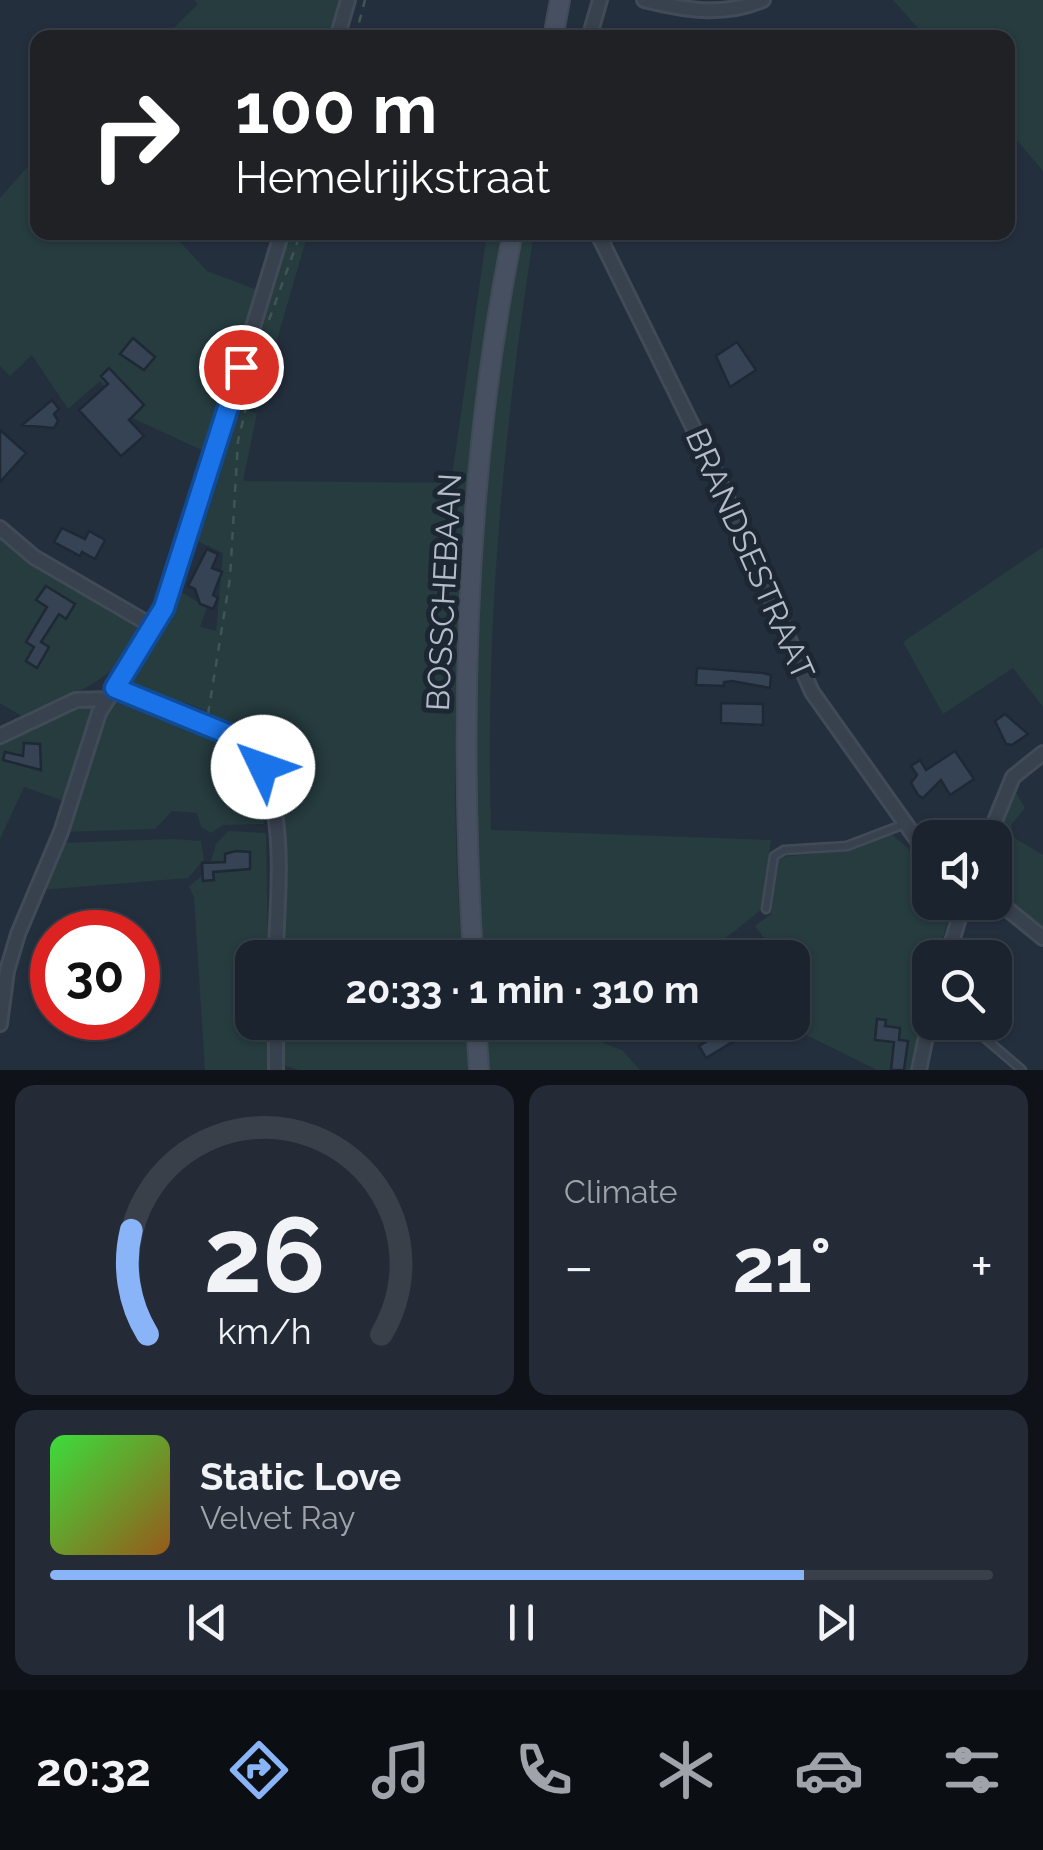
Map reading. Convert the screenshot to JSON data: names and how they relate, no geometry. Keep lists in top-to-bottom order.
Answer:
{
  "streets": {
    "main road": ["BOSSCHEBAAN"],
    "street": ["BRANDSESTRAAT"]
  },
  "page": {
    "turn": ["100 m", "Hemelrijkstraat"],
    "limit": "30",
    "trip": "20:33 · 1 min · 310 m",
    "tile": "Climate",
    "heat": ["−", "21°", "+"],
    "song": ["Static Love", "Velvet Ray"],
    "tabs": "20:32",
    "gauge": ["26", "km/h"]
  }
}
